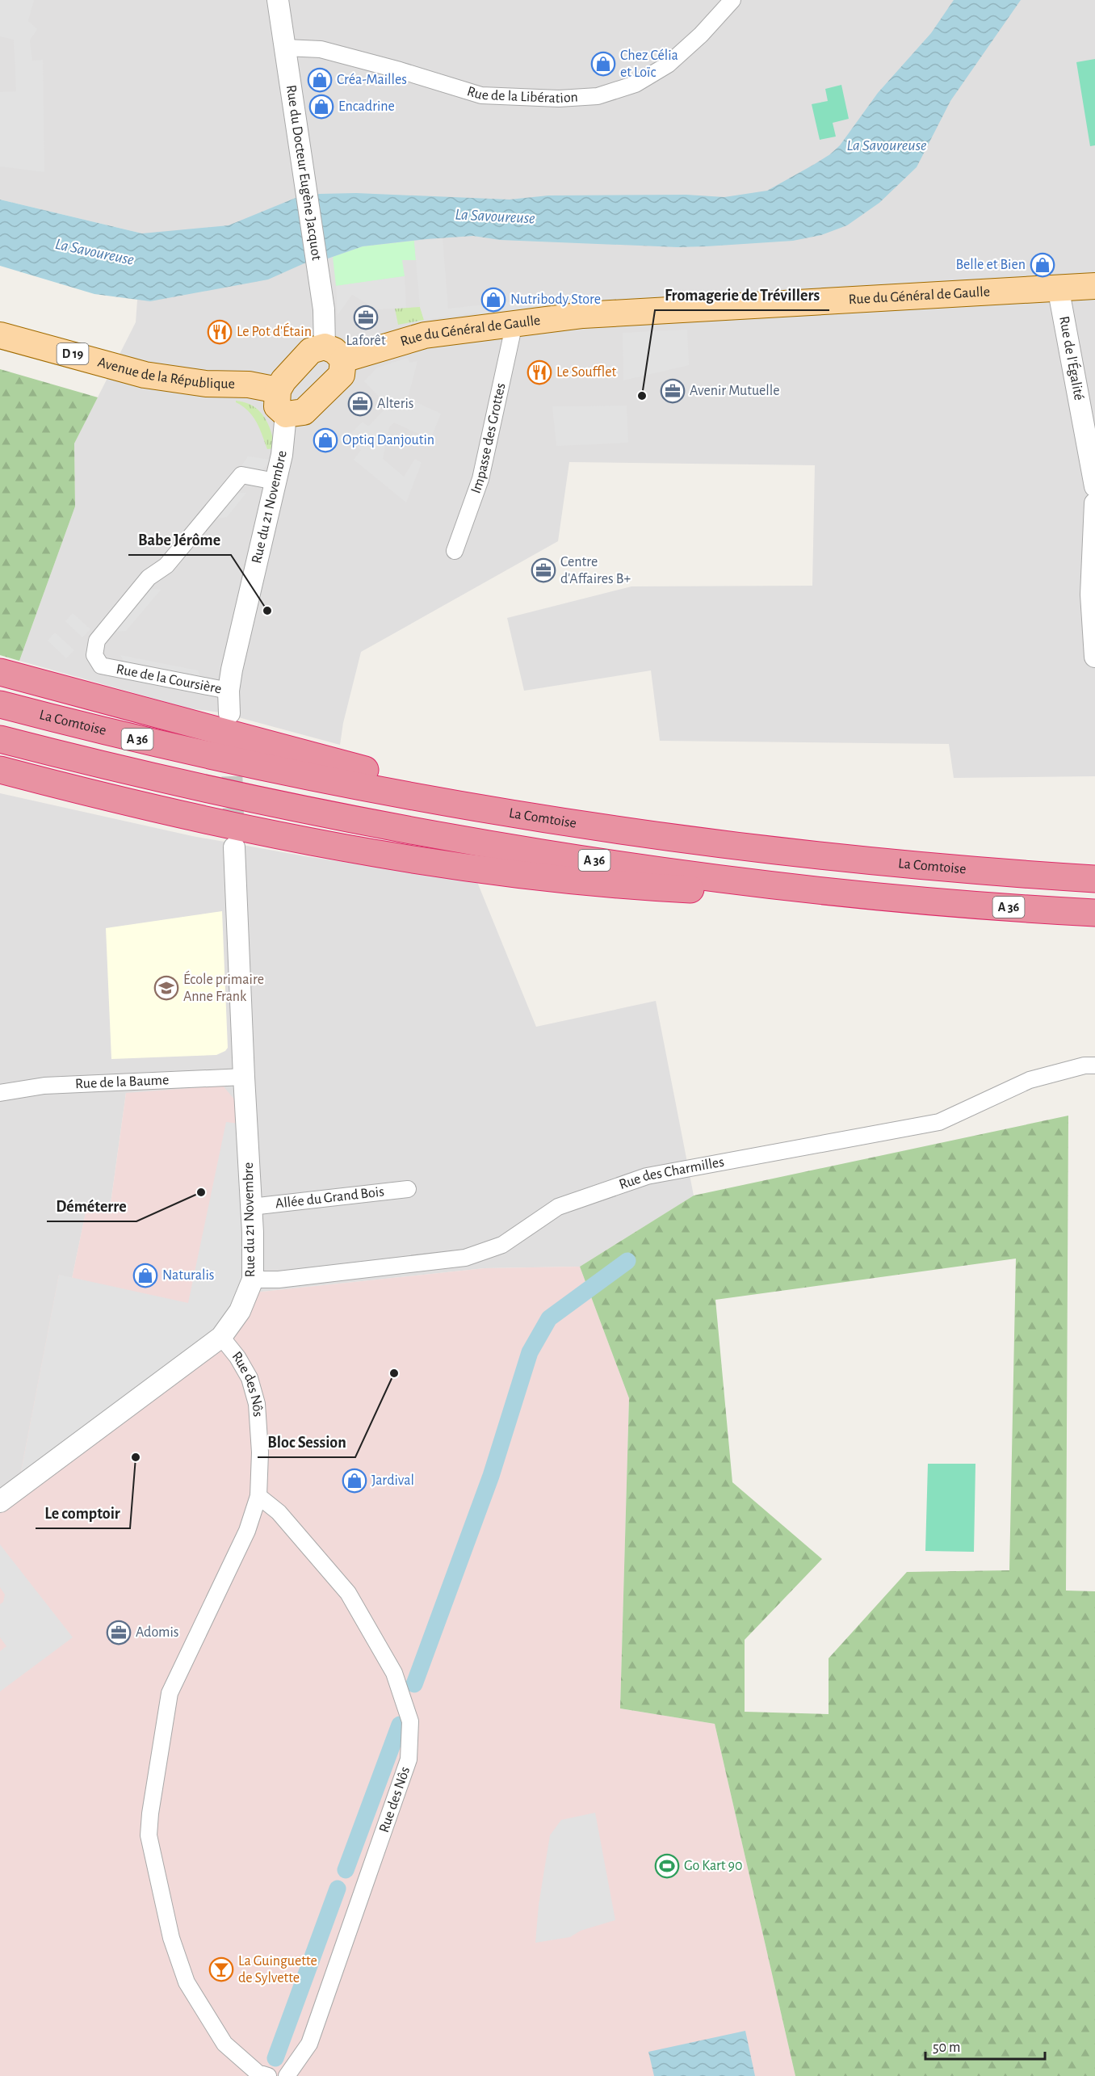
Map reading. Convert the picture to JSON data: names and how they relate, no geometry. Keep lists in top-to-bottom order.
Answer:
{
  "streets": {
    "highway": ["La Comtoise", "A 36"],
    "main road": ["Rue du Général de Gaulle", "D 19", "Avenue de la République"],
    "street": [
      "Rue de la Libération",
      "Rue du Docteur Eugène Jacquot",
      "Rue de l'Égalité",
      "Impasse des Grottes",
      "Rue du 21 Novembre",
      "Rue de la Coursière",
      "Rue de la Baume",
      "Rue des Charmilles",
      "Allée du Grand Bois",
      "Rue des Nôs"
    ]
  },
  "crossings": [
    ["Rue de la Libération", "Rue du Docteur Eugène Jacquot"],
    ["Rue du Docteur Eugène Jacquot", "Rue du Général de Gaulle"],
    ["Rue du Général de Gaulle", "Rue de l'Égalité"],
    ["Rue du Général de Gaulle", "Avenue de la République"],
    ["Rue du Général de Gaulle", "Impasse des Grottes"],
    ["Rue du 21 Novembre", "Rue de la Coursière"],
    ["Rue du 21 Novembre", "Rue de la Baume"],
    ["Rue du 21 Novembre", "Rue des Charmilles"],
    ["Rue du 21 Novembre", "Allée du Grand Bois"],
    ["Rue du 21 Novembre", "Rue des Nôs"]
  ],
  "water": ["La Savoureuse"],
  "places": {
    "shop": [
      "Chez Célia et Loïc",
      "Créa-Mailles",
      "Encadrine",
      "Belle et Bien",
      "Nutribody Store",
      "Optiq Danjoutin",
      "Naturalis",
      "Jardival"
    ],
    "office": [
      "Laforêt",
      "Avenir Mutuelle",
      "Alteris",
      "Centre d'Affaires B+",
      "Adomis"
    ],
    "restaurant": ["Le Pot d'Étain", "Le Soufflet"],
    "other": [
      "Fromagerie de Trévillers",
      "Babe Jérôme",
      "Déméterre",
      "Bloc Session",
      "Le comptoir"
    ],
    "school or university": ["École primaire Anne Frank"],
    "sports": ["Go Kart 90"],
    "bar": ["La Guinguette de Sylvette"]
  },
  "scale_bar": "50 m"
}
